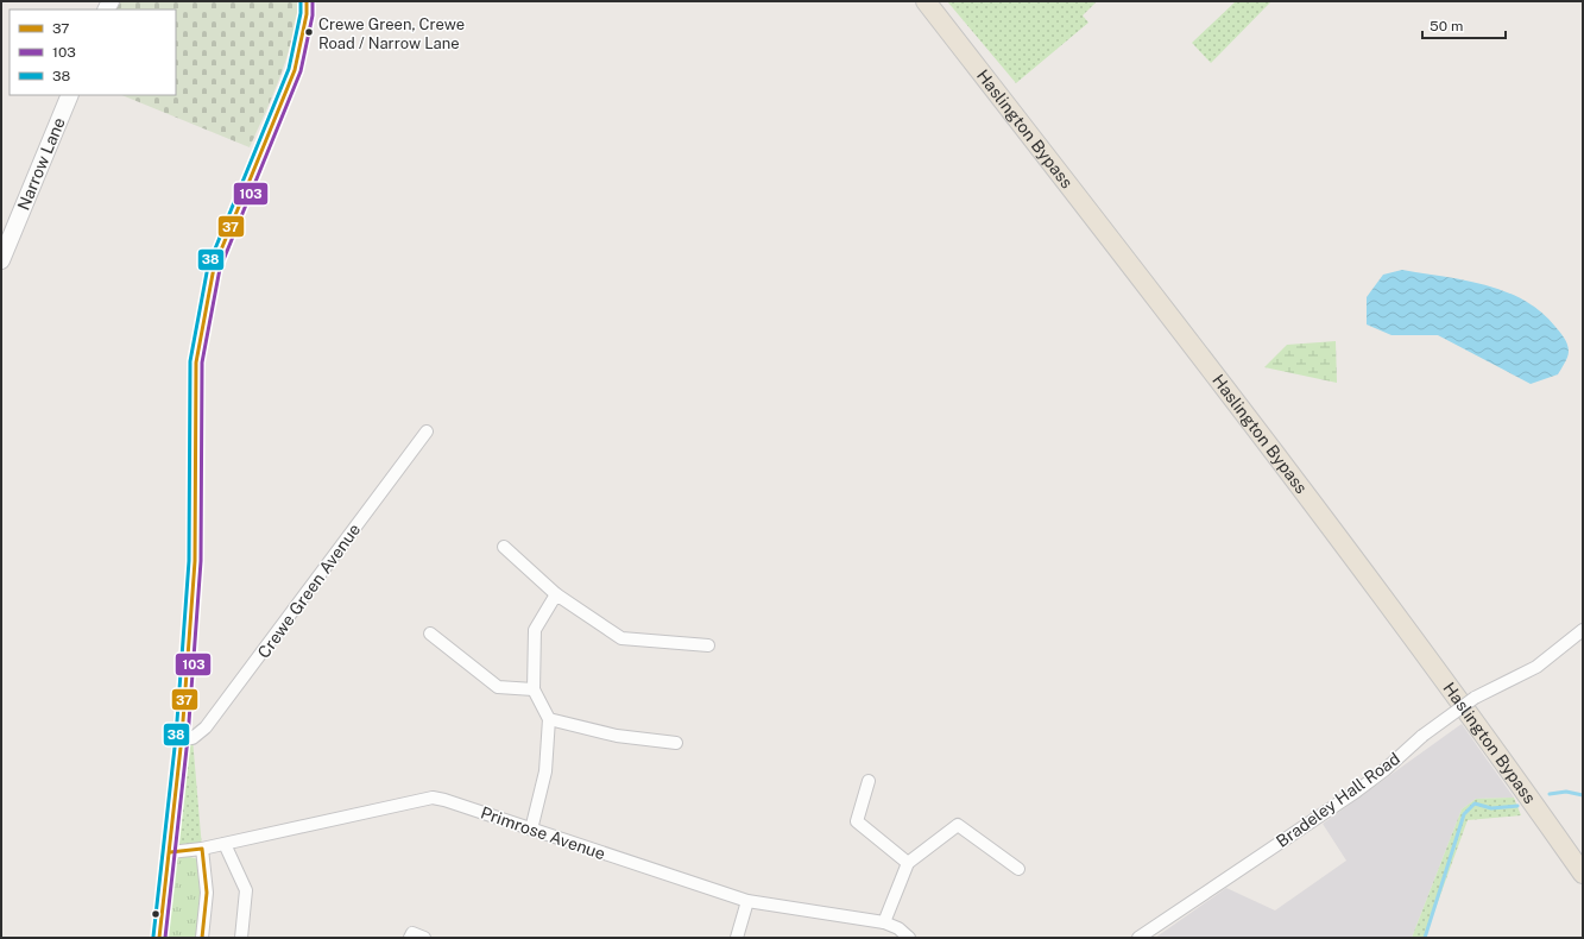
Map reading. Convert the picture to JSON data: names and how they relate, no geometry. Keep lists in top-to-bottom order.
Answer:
{
  "streets": {
    "highway": ["Haslington Bypass"],
    "main road": ["Narrow Lane"],
    "street": ["Crewe Green Avenue", "Bradeley Hall Road", "Primrose Avenue"]
  },
  "places": ["Crewe Green, Crewe Road / Narrow Lane"],
  "lines": ["transit line 37", "transit line 103", "transit line 38"],
  "legend": ["37", "103", "38"],
  "scale_bar": "50 m"
}
